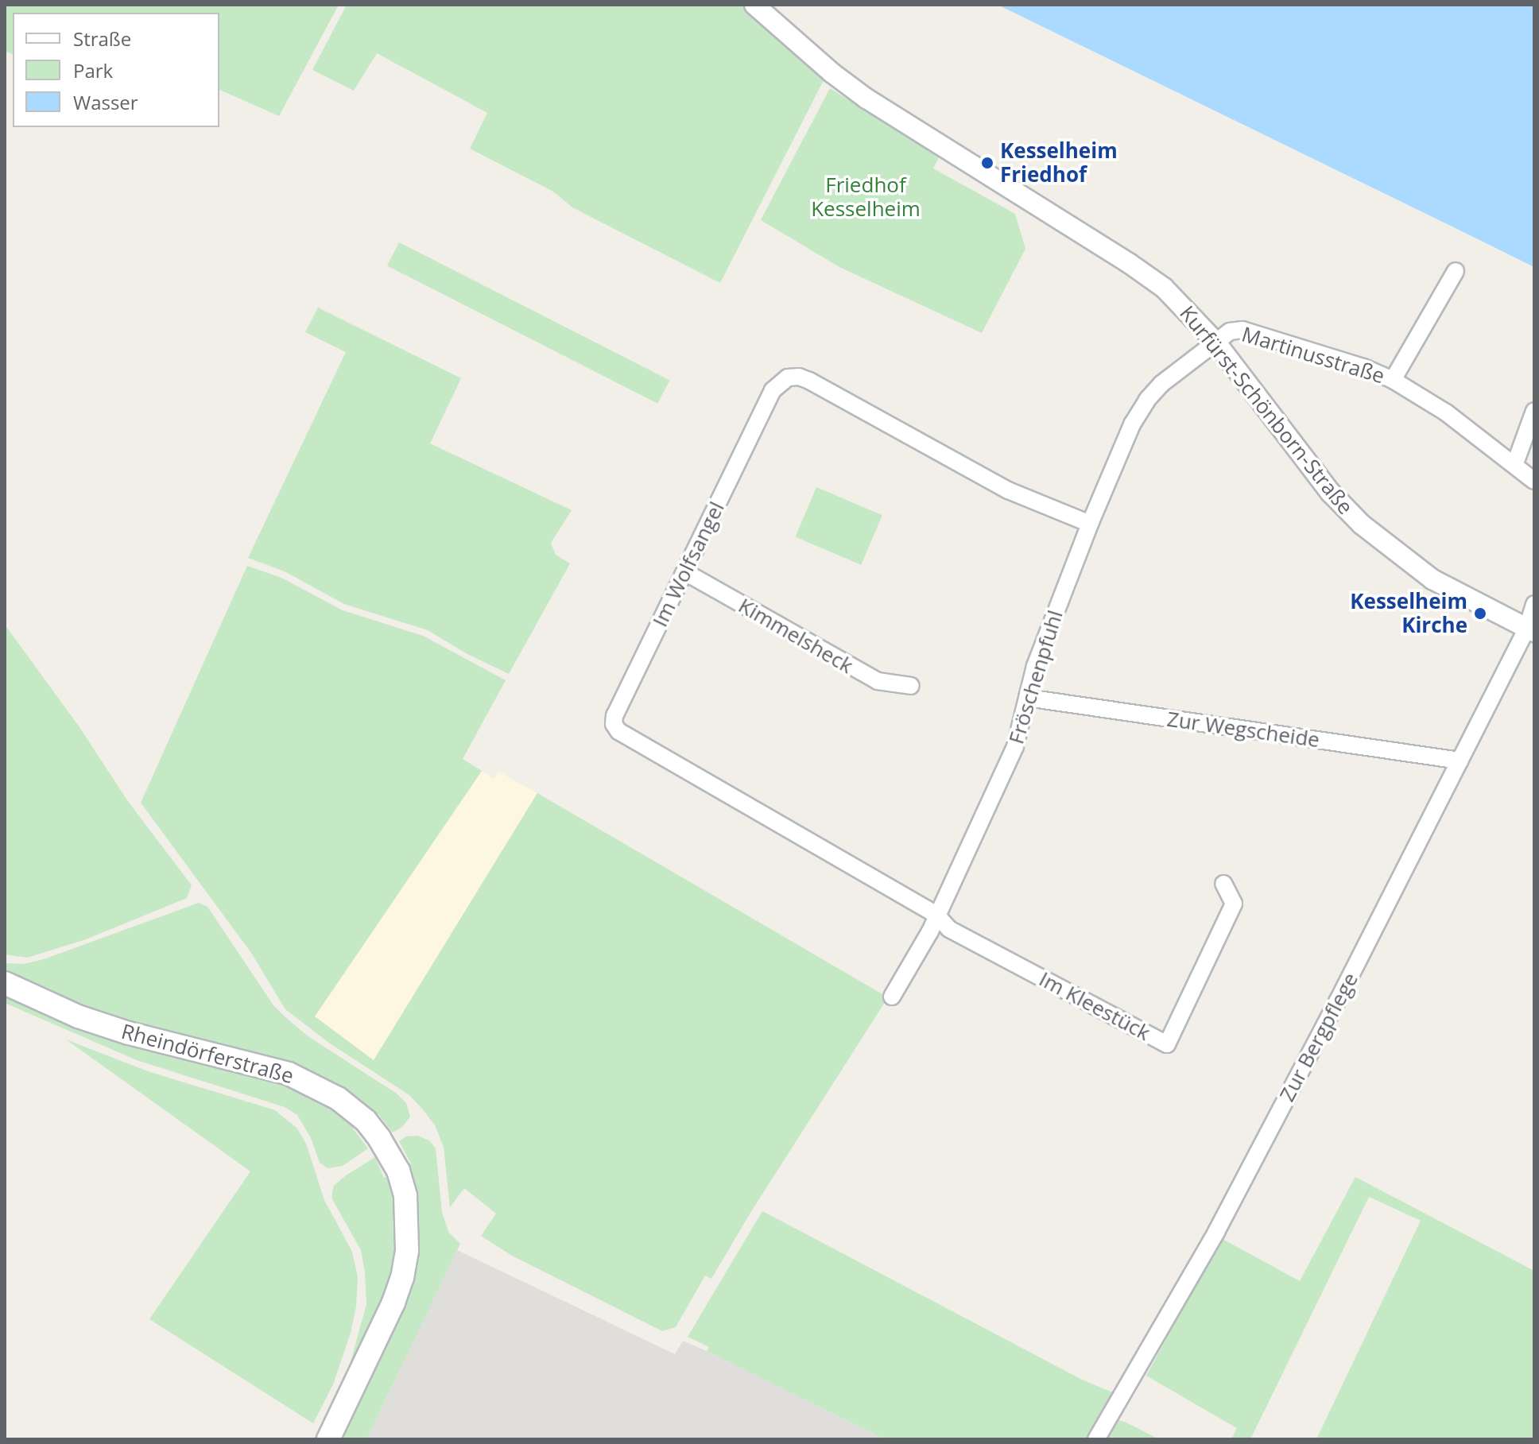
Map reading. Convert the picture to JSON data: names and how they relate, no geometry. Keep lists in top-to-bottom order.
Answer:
{
  "streets": {
    "main road": ["Rheindörferstraße"],
    "street": [
      "Martinusstraße",
      "Kurfürst-Schönborn-Straße",
      "Im Wolfsangel",
      "Kimmelsheck",
      "Fröschenpfuhl",
      "Zur Wegscheide",
      "Im Kleestück",
      "Zur Bergpflege"
    ]
  },
  "crossings": [
    ["Martinusstraße", "Kurfürst-Schönborn-Straße"],
    ["Martinusstraße", "Fröschenpfuhl"],
    ["Kurfürst-Schönborn-Straße", "Fröschenpfuhl"],
    ["Kurfürst-Schönborn-Straße", "Zur Bergpflege"],
    ["Im Wolfsangel", "Kimmelsheck"],
    ["Im Wolfsangel", "Fröschenpfuhl"],
    ["Im Wolfsangel", "Im Kleestück"],
    ["Fröschenpfuhl", "Zur Wegscheide"],
    ["Fröschenpfuhl", "Im Kleestück"],
    ["Zur Wegscheide", "Zur Bergpflege"]
  ],
  "parks": ["Friedhof Kesselheim"],
  "places": ["Kesselheim Friedhof", "Kesselheim Kirche"],
  "legend": ["Straße", "Park", "Wasser"]
}
